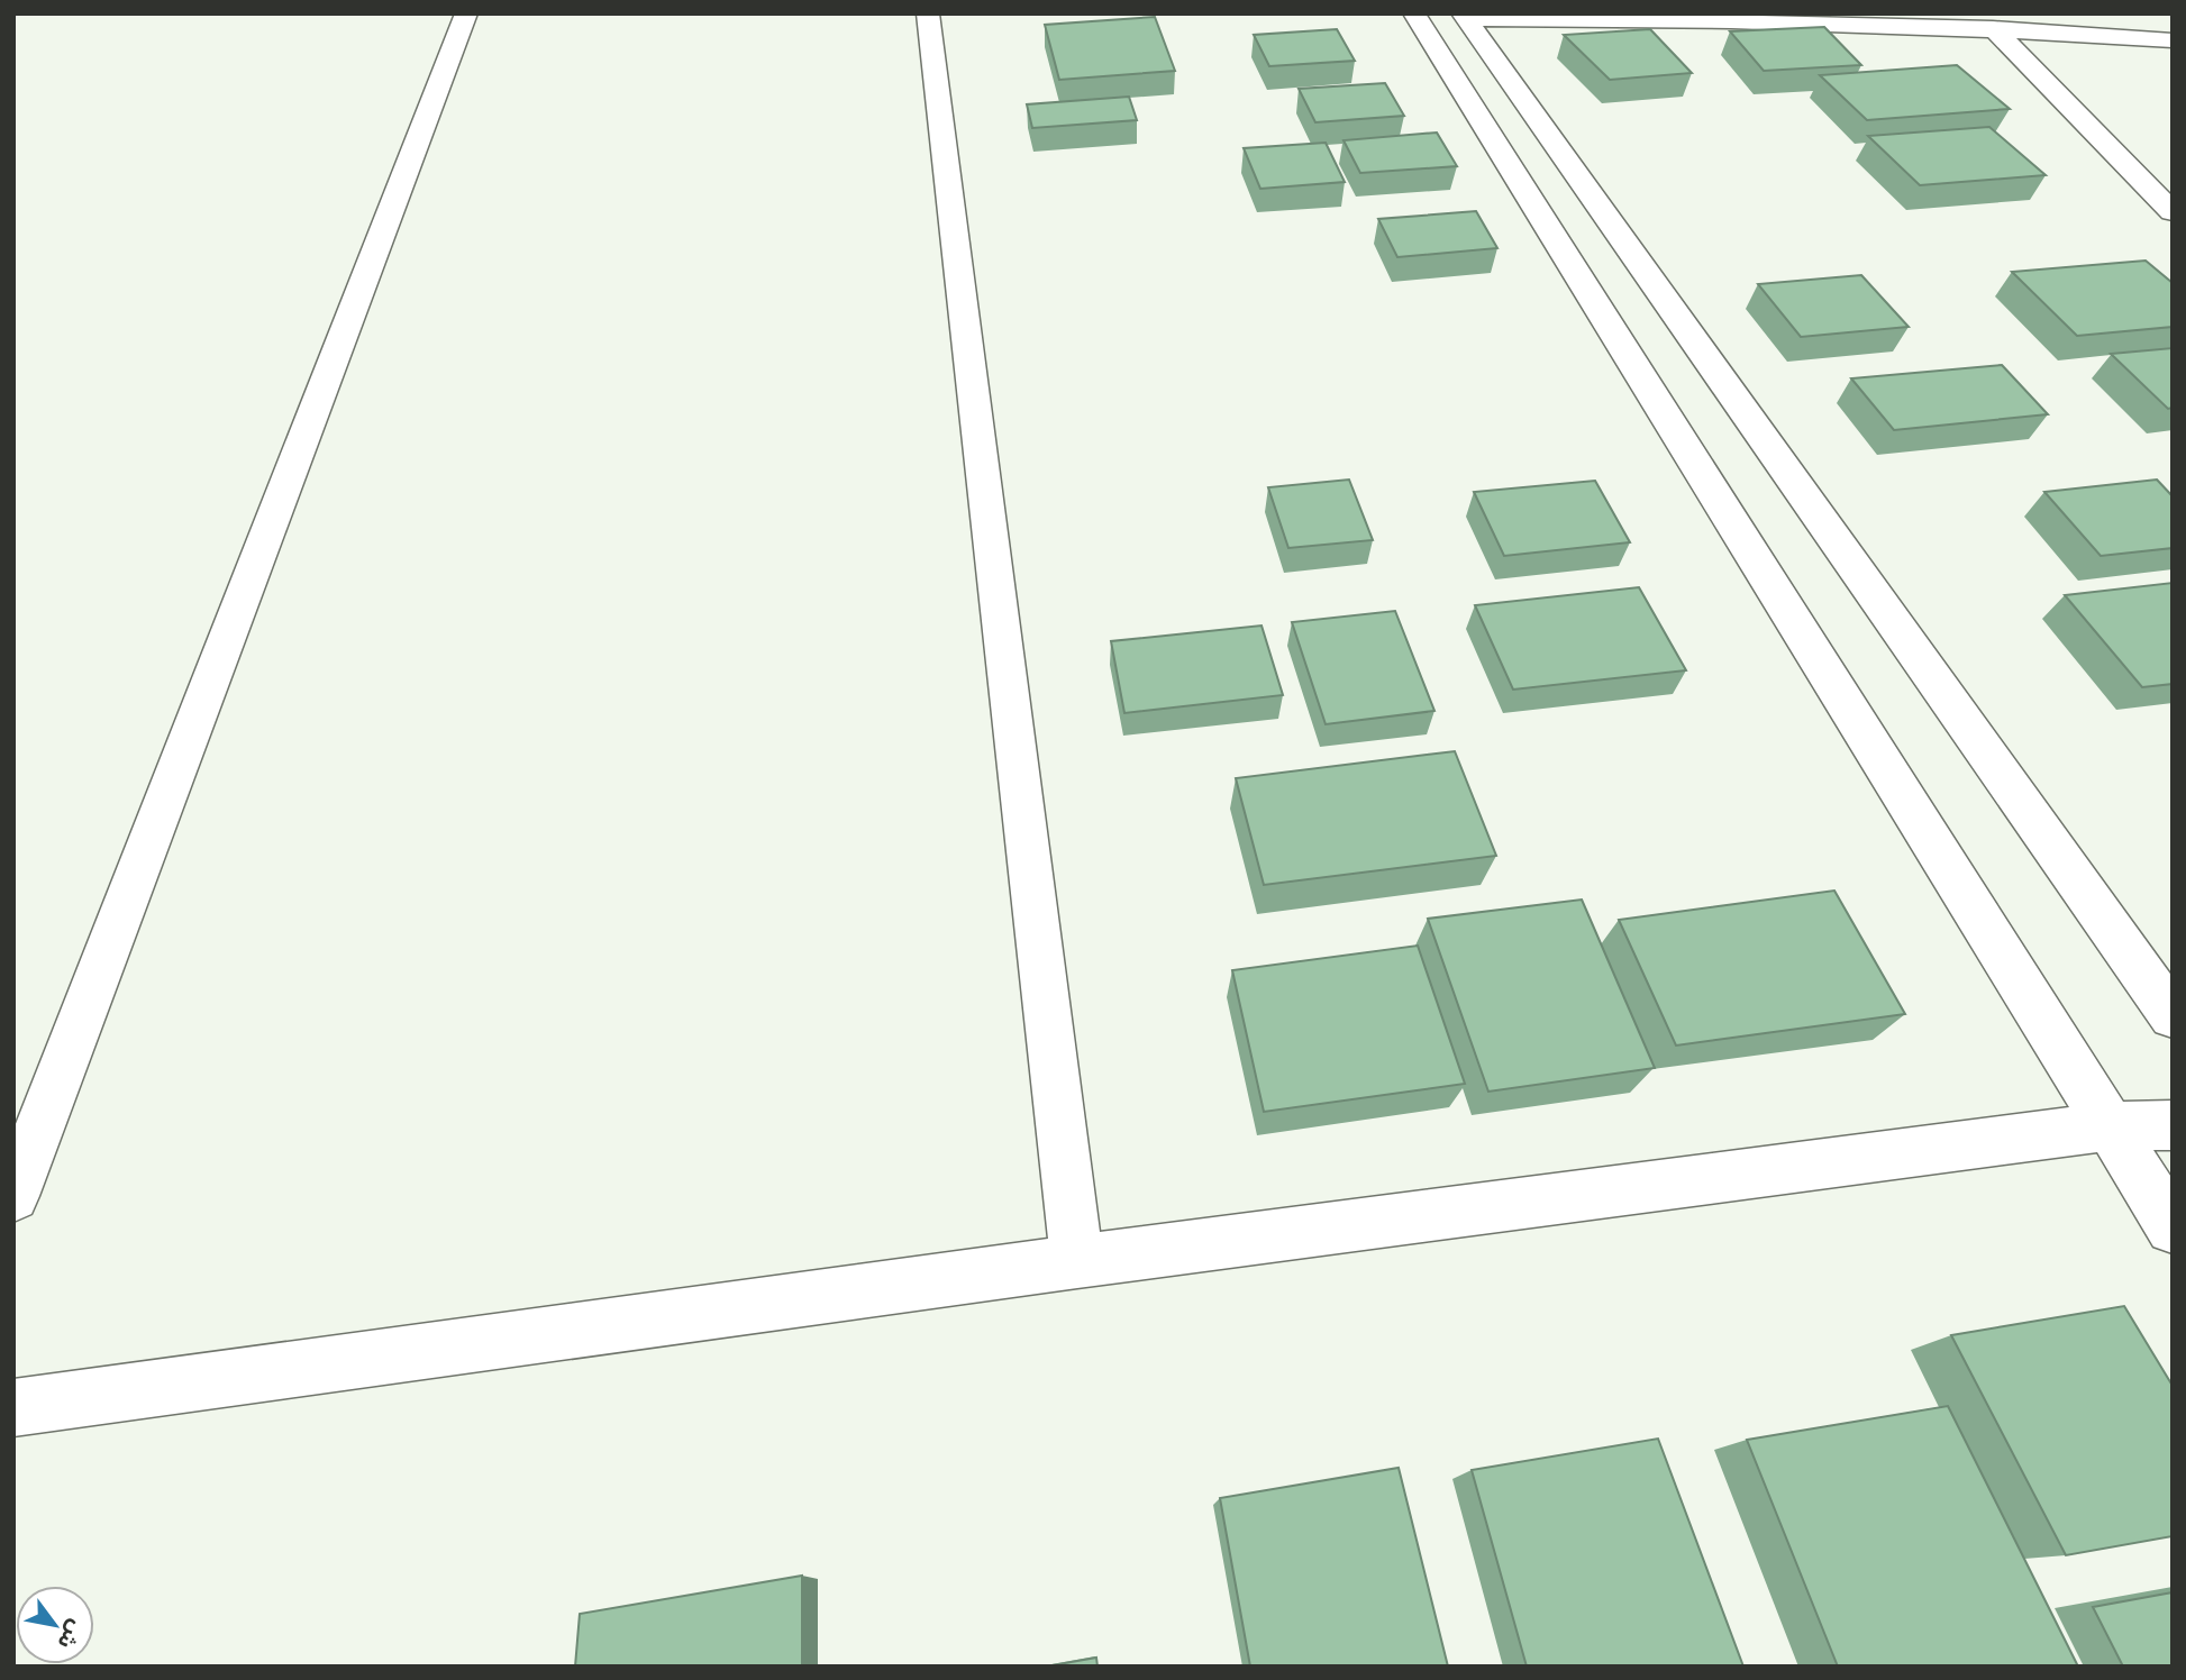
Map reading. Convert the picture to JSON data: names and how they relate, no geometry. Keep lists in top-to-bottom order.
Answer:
{
  "north": "bottom right"
}
